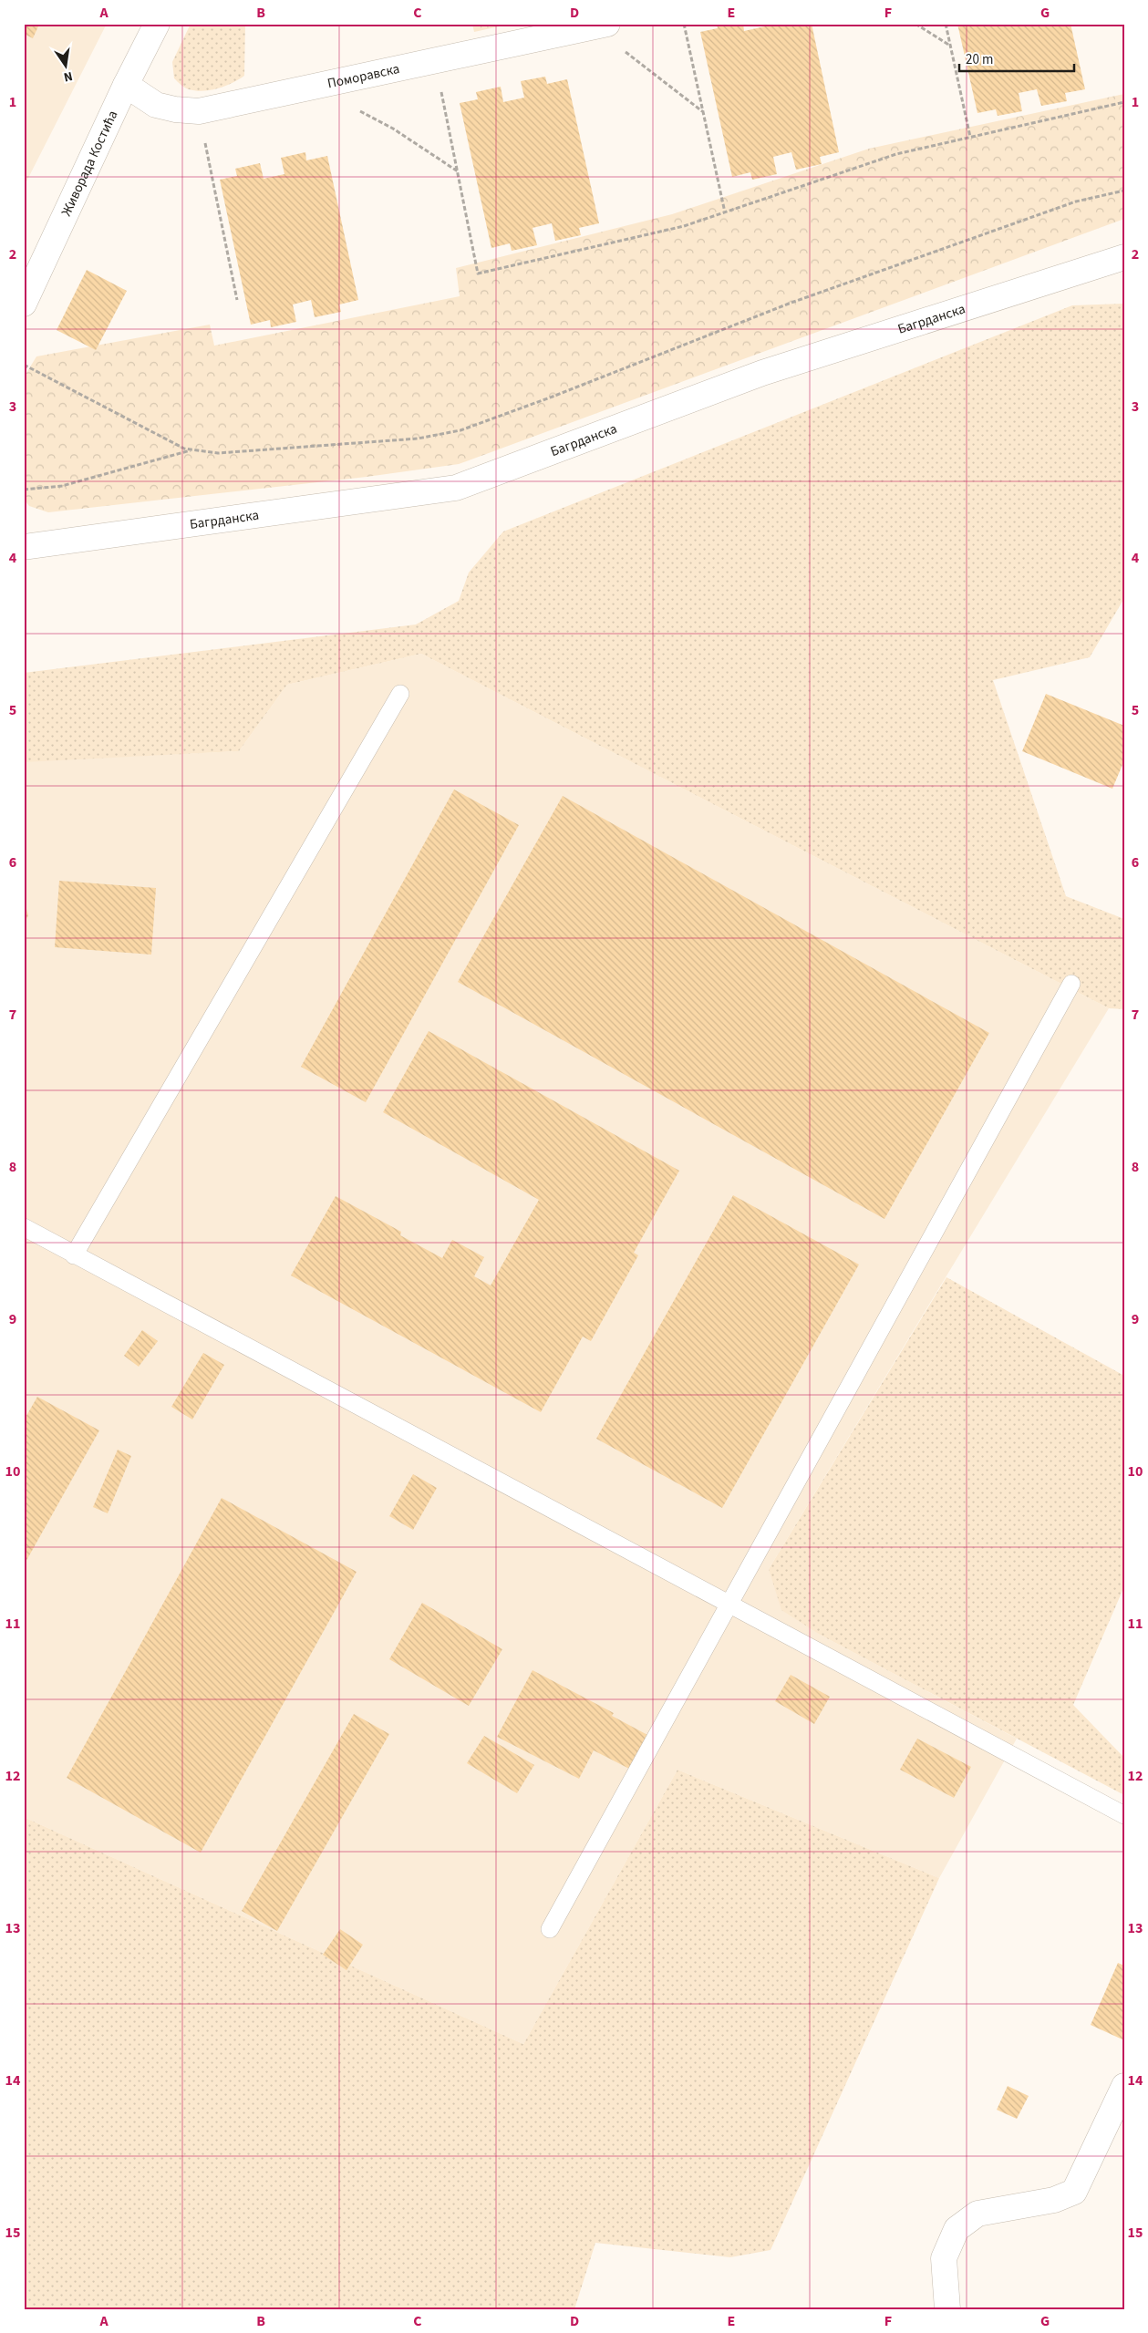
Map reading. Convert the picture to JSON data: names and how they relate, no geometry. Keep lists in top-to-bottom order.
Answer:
{
  "streets": {
    "street": ["Поморавска", "Живорада Костића", "Багрданска"]
  },
  "crossings": [
    ["Поморавска", "Живорада Костића"]
  ],
  "scale_bar": "20 m",
  "north": "bottom",
  "grid": {
    "columns": [
      "A",
      "B",
      "C",
      "D",
      "E",
      "F",
      "G"
    ],
    "rows": [
      "1",
      "2",
      "3",
      "4",
      "5",
      "6",
      "7",
      "8",
      "9",
      "10",
      "11",
      "12",
      "13",
      "14",
      "15"
    ]
  }
}
